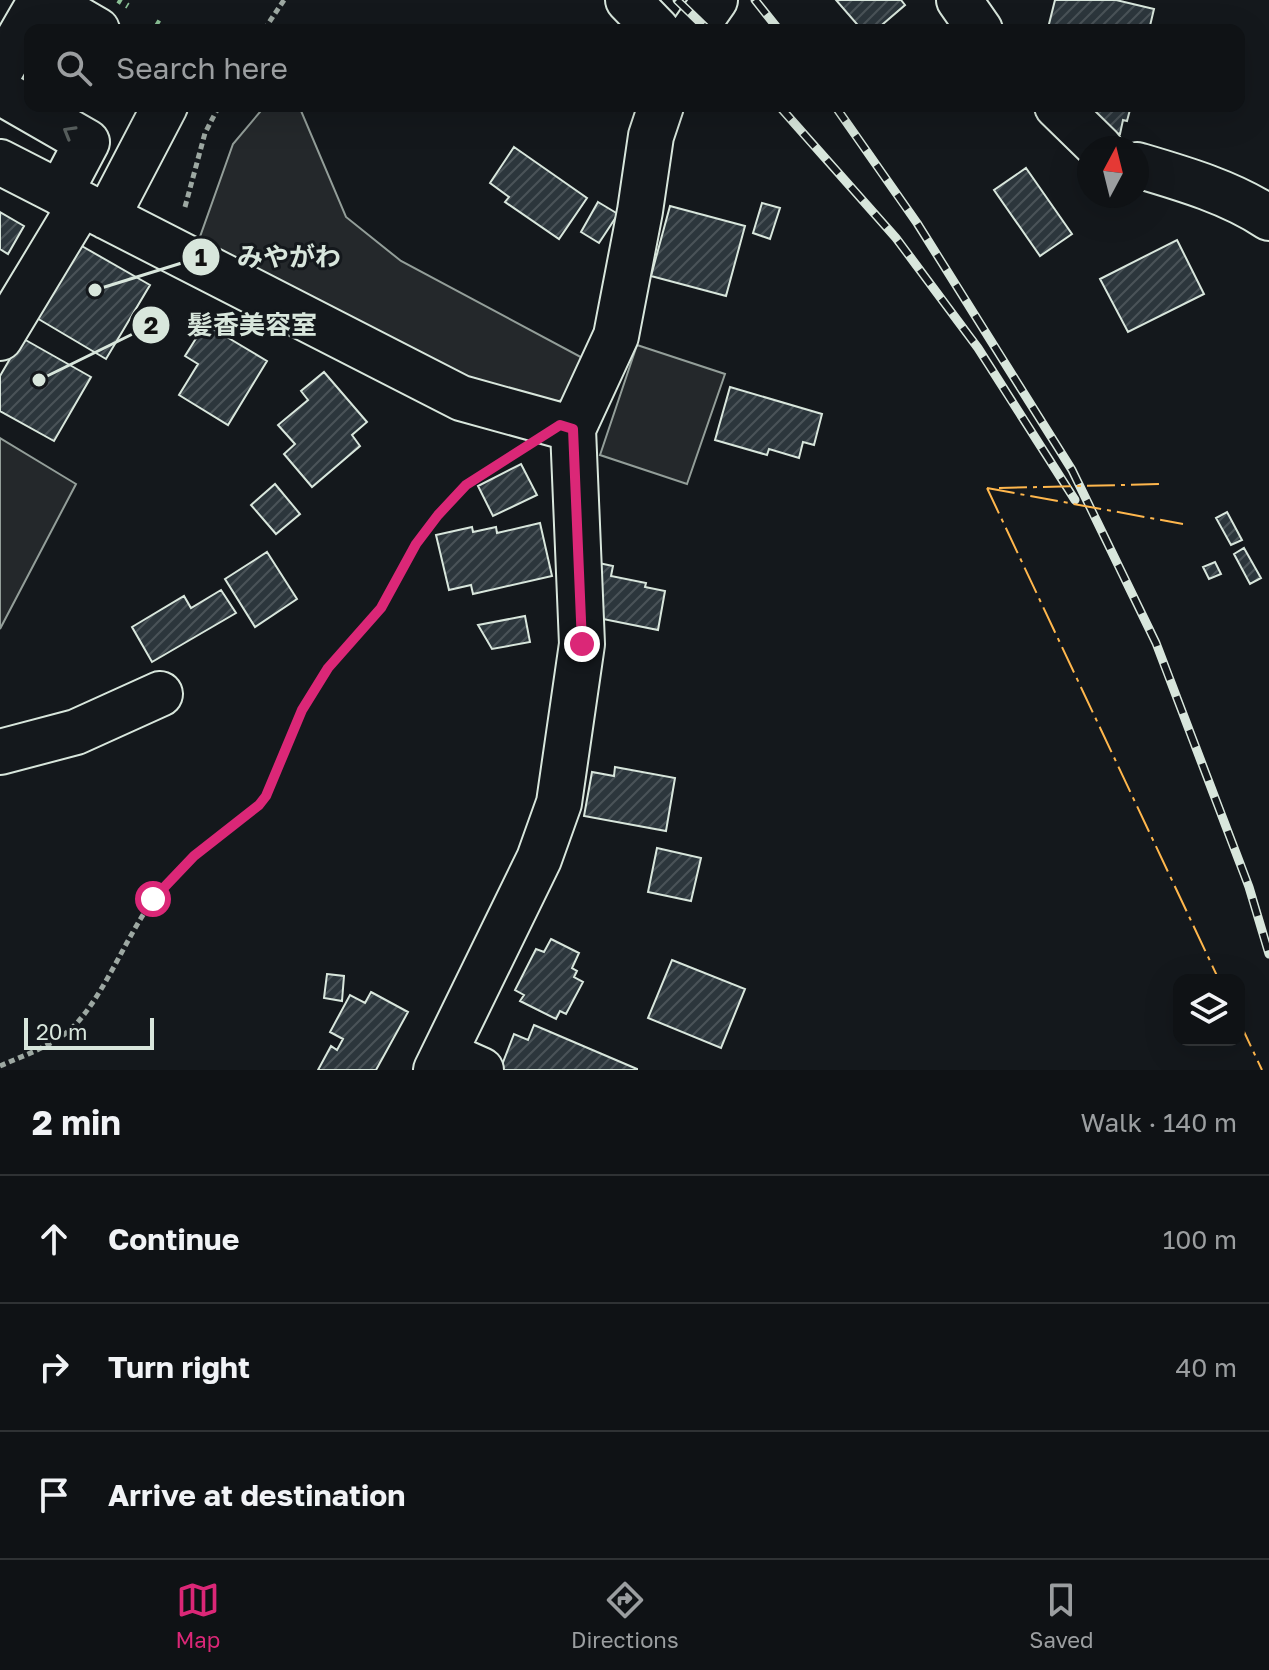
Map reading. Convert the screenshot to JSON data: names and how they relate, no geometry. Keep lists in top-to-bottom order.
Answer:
{
  "places": ["みやがわ", "髪香美容室"],
  "scale_bar": "20 m",
  "north": "top",
  "page": {
    "search": "Search here",
    "scale": "20 m",
    "heading": ["2 min", "Walk · 140 m"],
    "list": [
      ["Continue", "100 m"],
      ["Turn right", "40 m"],
      "Arrive at destination"
    ],
    "nav": ["Map", "Directions", "Saved"]
  }
}
